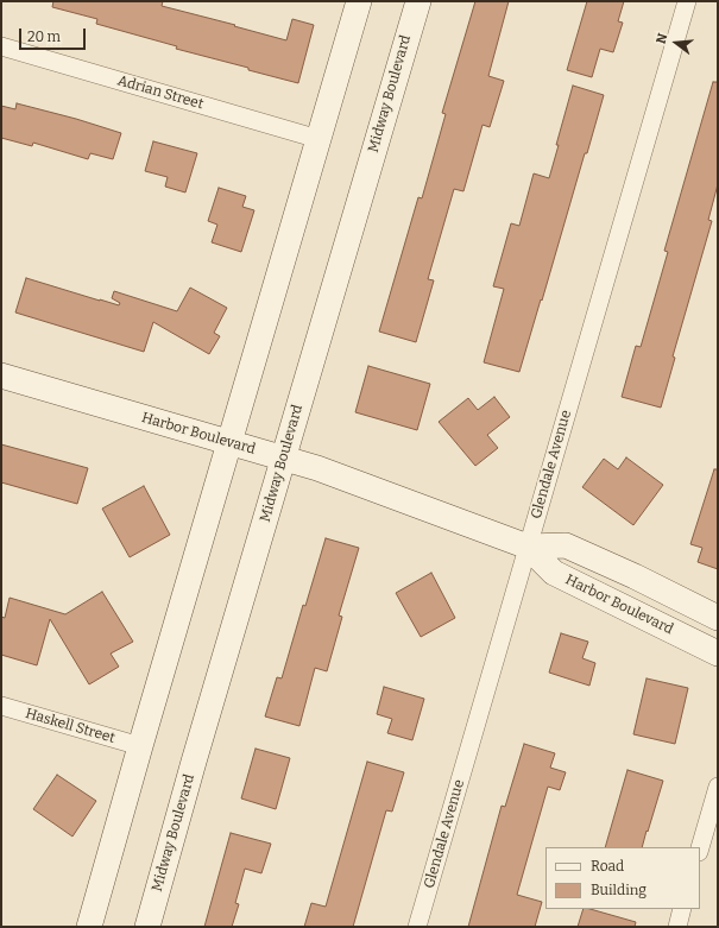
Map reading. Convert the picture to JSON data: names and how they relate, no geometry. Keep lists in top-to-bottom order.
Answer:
{
  "streets": {
    "street": [
      "Adrian Street",
      "Midway Boulevard",
      "Harbor Boulevard",
      "Glendale Avenue",
      "Haskell Street"
    ]
  },
  "crossings": [
    ["Midway Boulevard", "Harbor Boulevard"],
    ["Harbor Boulevard", "Glendale Avenue"]
  ],
  "legend": ["Road", "Building"],
  "scale_bar": "20 m",
  "north": "left"
}
